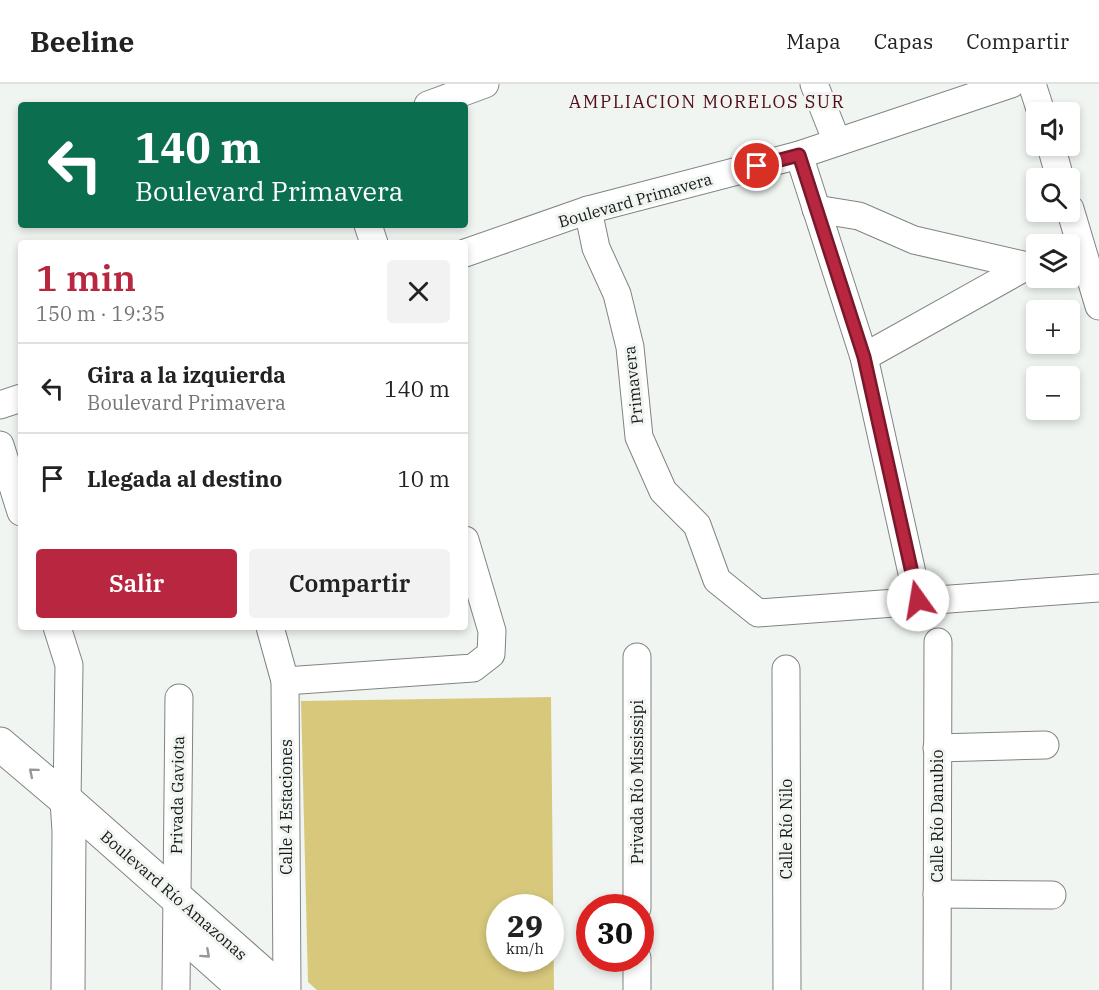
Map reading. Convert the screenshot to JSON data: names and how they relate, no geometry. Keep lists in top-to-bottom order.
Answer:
{
  "streets": {
    "street": [
      "Boulevard Primavera",
      "Primavera",
      "Privada Río Mississipi",
      "Privada Gaviota",
      "Calle 4 Estaciones",
      "Calle Río Danubio",
      "Calle Río Nilo",
      "Boulevard Río Amazonas"
    ]
  },
  "crossings": [
    ["Boulevard Primavera", "Primavera"],
    ["Privada Gaviota", "Boulevard Río Amazonas"]
  ],
  "districts": ["AMPLIACION MORELOS SUR"],
  "page": {
    "header": "Beeline",
    "nav": ["Mapa", "Capas", "Compartir"],
    "map_buttons": ["+", "−"],
    "turn": ["140 m", "Boulevard Primavera"],
    "heading": ["1 min", "150 m · 19:35"],
    "list": [
      {
        "name": "Gira a la izquierda",
        "note": "Boulevard Primavera",
        "value": "140 m"
      },
      {
        "name": "Llegada al destino",
        "value": "10 m"
      }
    ],
    "buttons": ["Salir", "Compartir"],
    "speed": "29 km/h",
    "limit": "30"
  }
}
